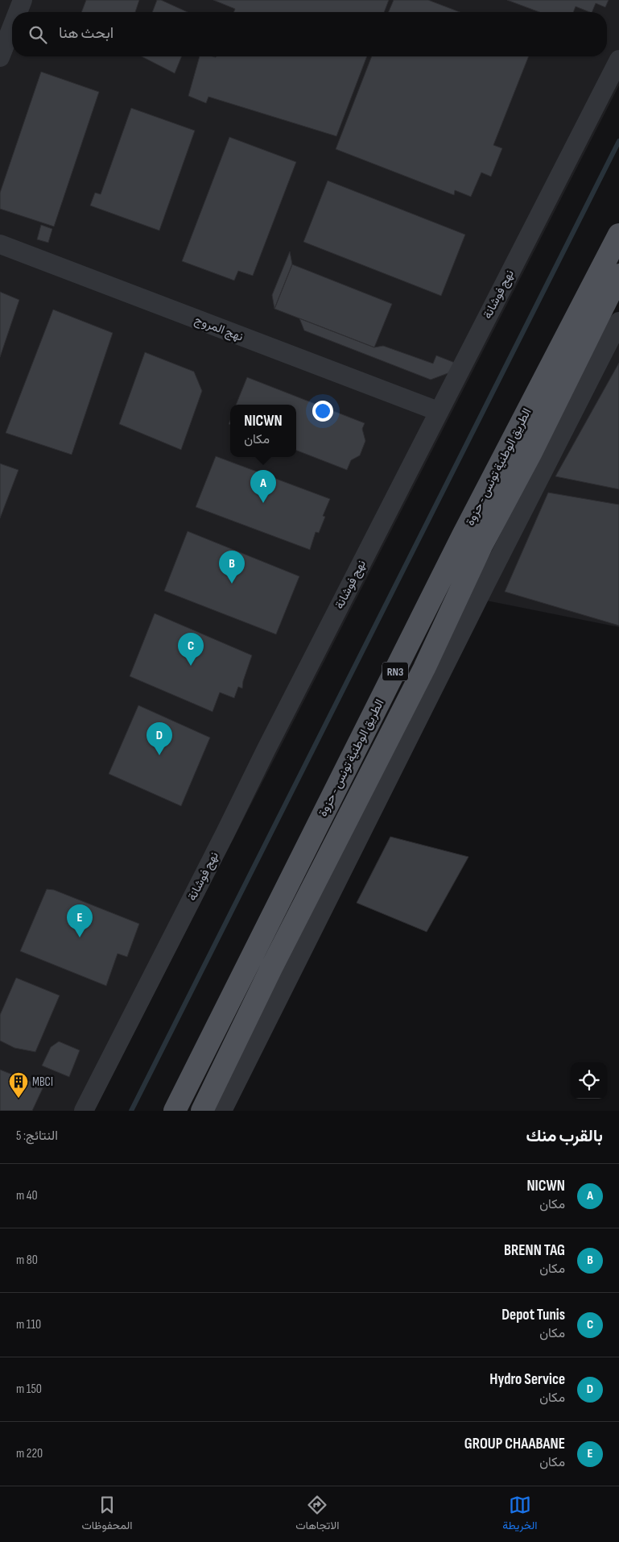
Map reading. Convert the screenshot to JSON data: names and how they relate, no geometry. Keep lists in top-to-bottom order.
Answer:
{
  "streets": {
    "main road": ["الطريق الوطنية تونس - حزوة", "RN3"],
    "street": ["نهج فوشانة", "نهج المروج"]
  },
  "crossings": [
    ["نهج فوشانة", "نهج المروج"]
  ],
  "places": {
    "building": ["MBCI"]
  },
  "page": {
    "search": "ابحث هنا",
    "popup": ["NICWN", "مكان"],
    "pins": [
      "A",
      "B",
      "C",
      "D",
      "E"
    ],
    "heading": ["بالقرب منك", "النتائج: 5"],
    "list": [
      {
        "mark": "A",
        "name": "NICWN",
        "note": "مكان",
        "value": "40 m"
      },
      {
        "mark": "B",
        "name": "BRENN TAG",
        "note": "مكان",
        "value": "80 m"
      },
      {
        "mark": "C",
        "name": "Depot Tunis",
        "note": "مكان",
        "value": "110 m"
      },
      {
        "mark": "D",
        "name": "Hydro Service",
        "note": "مكان",
        "value": "150 m"
      },
      {
        "mark": "E",
        "name": "GROUP CHAABANE",
        "note": "مكان",
        "value": "220 m"
      }
    ],
    "nav": ["الخريطة", "الاتجاهات", "المحفوظات"]
  }
}
